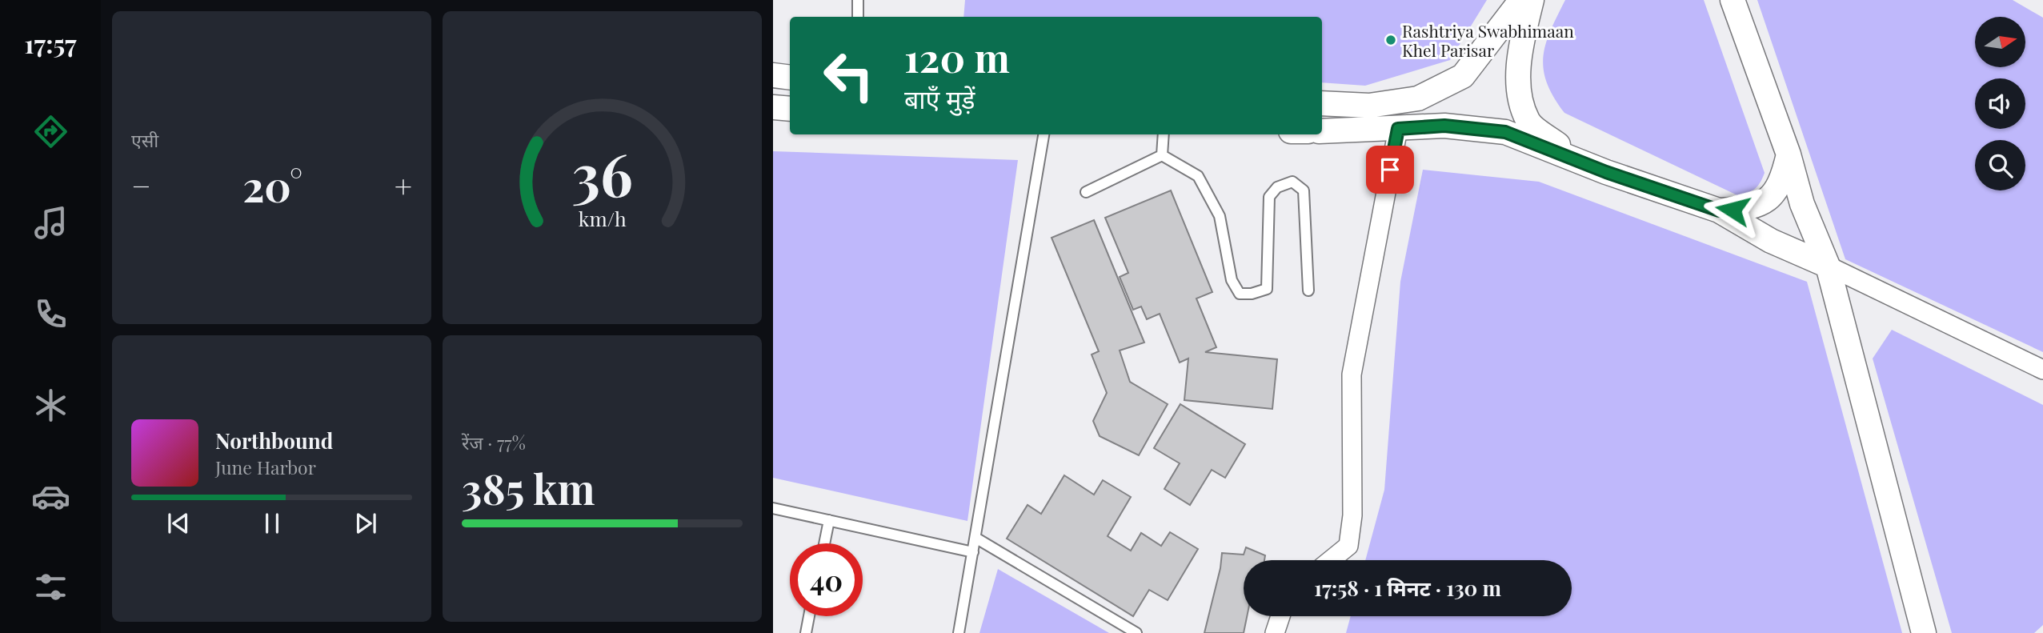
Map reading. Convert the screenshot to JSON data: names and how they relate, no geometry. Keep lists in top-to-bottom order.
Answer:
{
  "places": ["Rashtriya Swabhimaan Khel Parisar"],
  "north": "right",
  "page": {
    "tabs": "17:57",
    "tile": [
      "एसी",
      ["रेंज · 77%", "385 km"]
    ],
    "turn": ["120 m", "बाएँ मुड़ें"],
    "heat": ["−", "20°", "+"],
    "song": ["Northbound", "June Harbor"],
    "limit": "40",
    "trip": "17:58 · 1 मिनट · 130 m",
    "gauge": ["36", "km/h"]
  }
}
